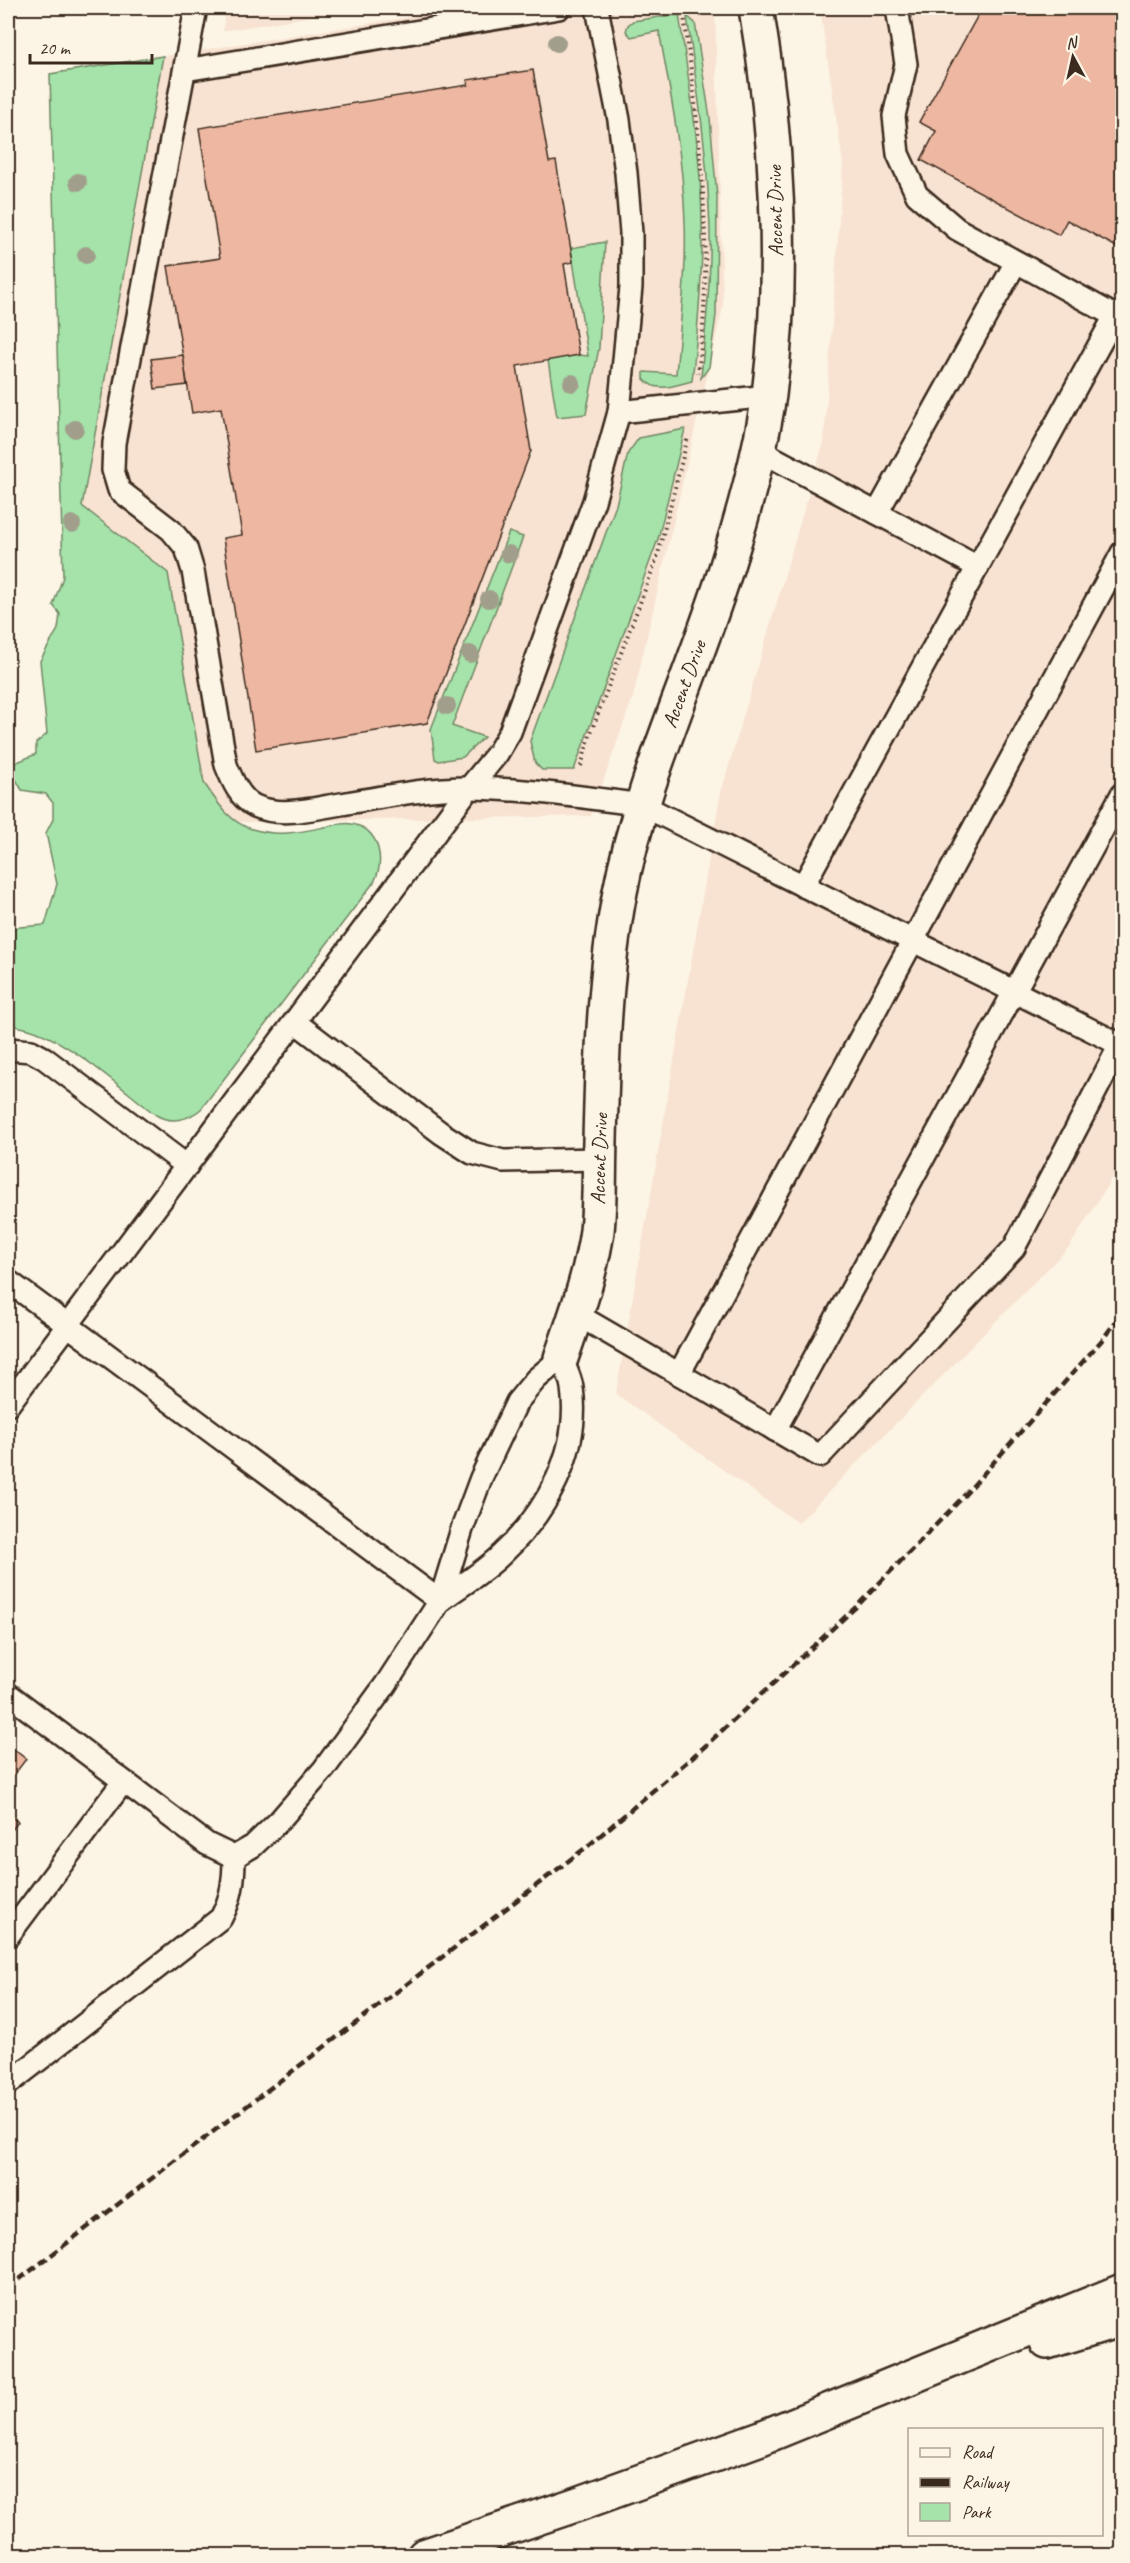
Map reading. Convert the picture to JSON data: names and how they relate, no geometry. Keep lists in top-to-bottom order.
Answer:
{
  "streets": {
    "main road": ["Accent Drive"]
  },
  "legend": ["Road", "Railway", "Park"],
  "scale_bar": "20 m",
  "north": "top"
}
